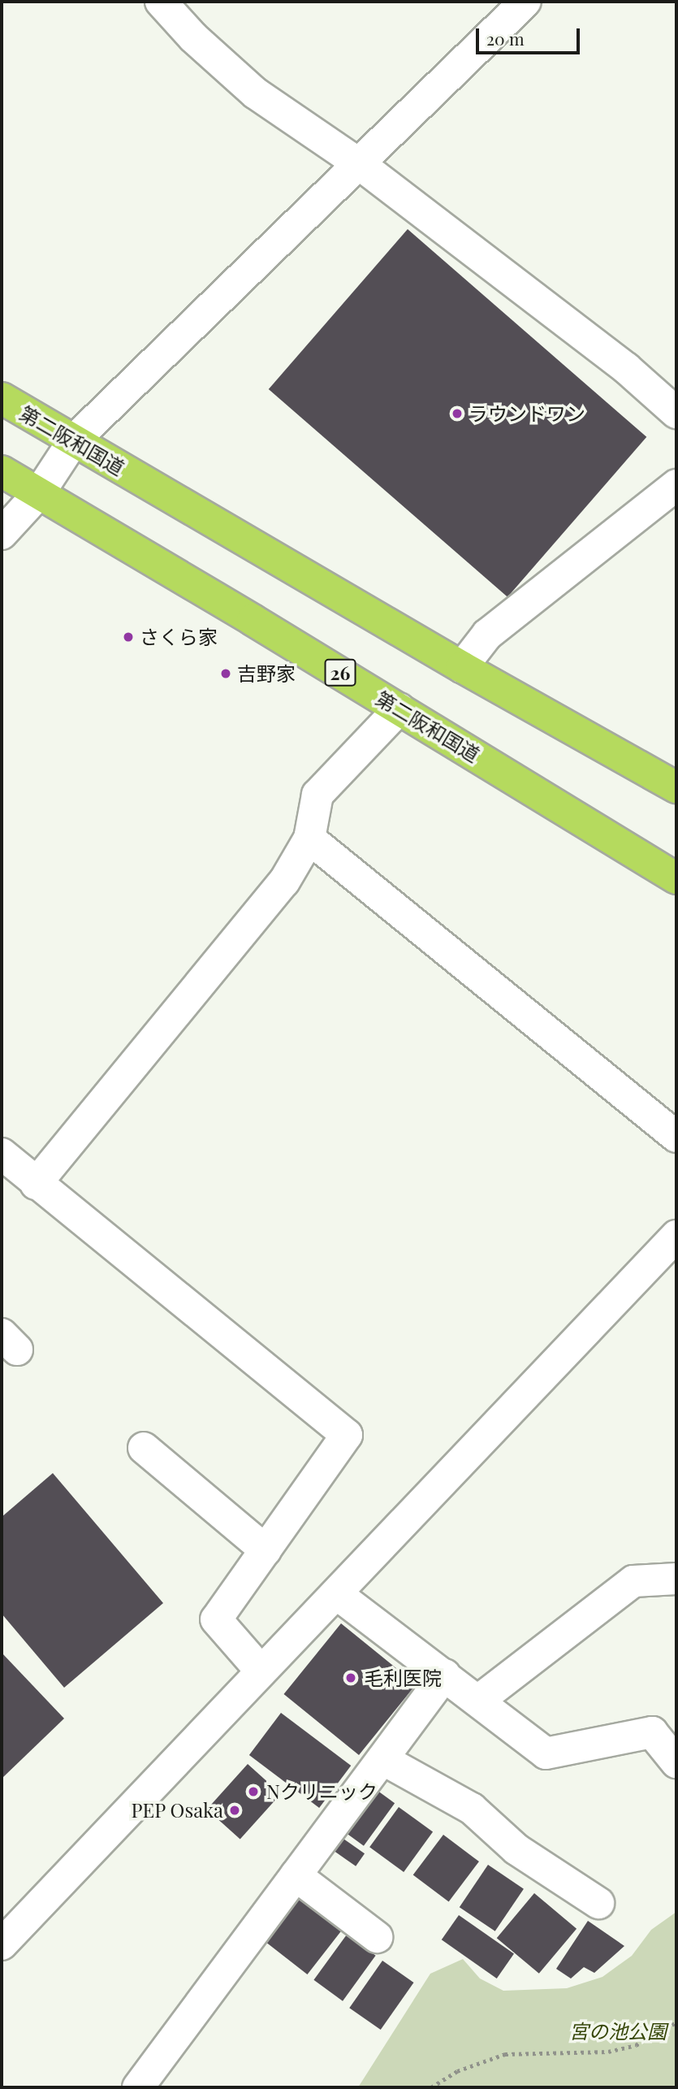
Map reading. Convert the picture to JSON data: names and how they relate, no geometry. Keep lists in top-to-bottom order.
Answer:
{
  "streets": {
    "highway": ["第二阪和国道", "26"]
  },
  "parks": ["宮の池公園"],
  "places": [
    "ラウンドワン",
    "さくら家",
    "吉野家",
    "毛利医院",
    "Nクリニック",
    "PEP Osaka"
  ],
  "scale_bar": "20 m"
}
